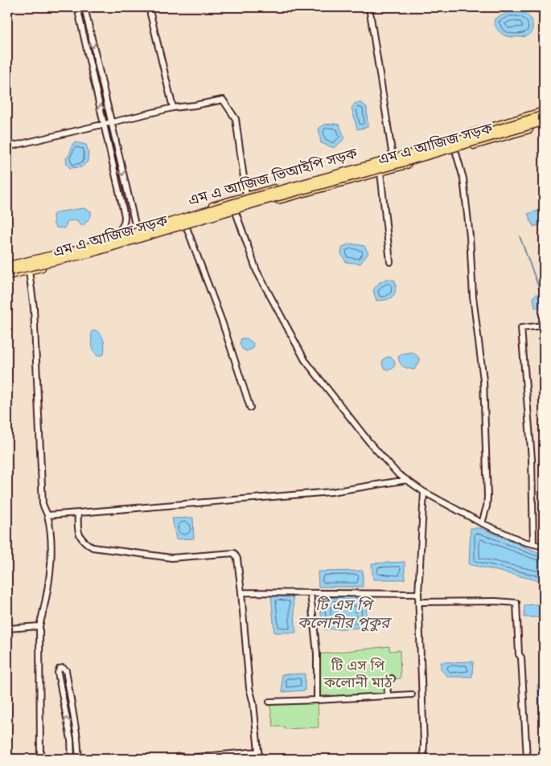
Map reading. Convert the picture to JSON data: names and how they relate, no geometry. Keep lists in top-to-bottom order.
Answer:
{
  "streets": {
    "main road": ["এম এ আজিজ সড়ক", "এম এ আজিজ ভিআইপি সড়ক"]
  },
  "water": ["টি এস পি কলোনীর পুকুর"],
  "parks": ["টি এস পি কলোনী মাঠ"]
}
